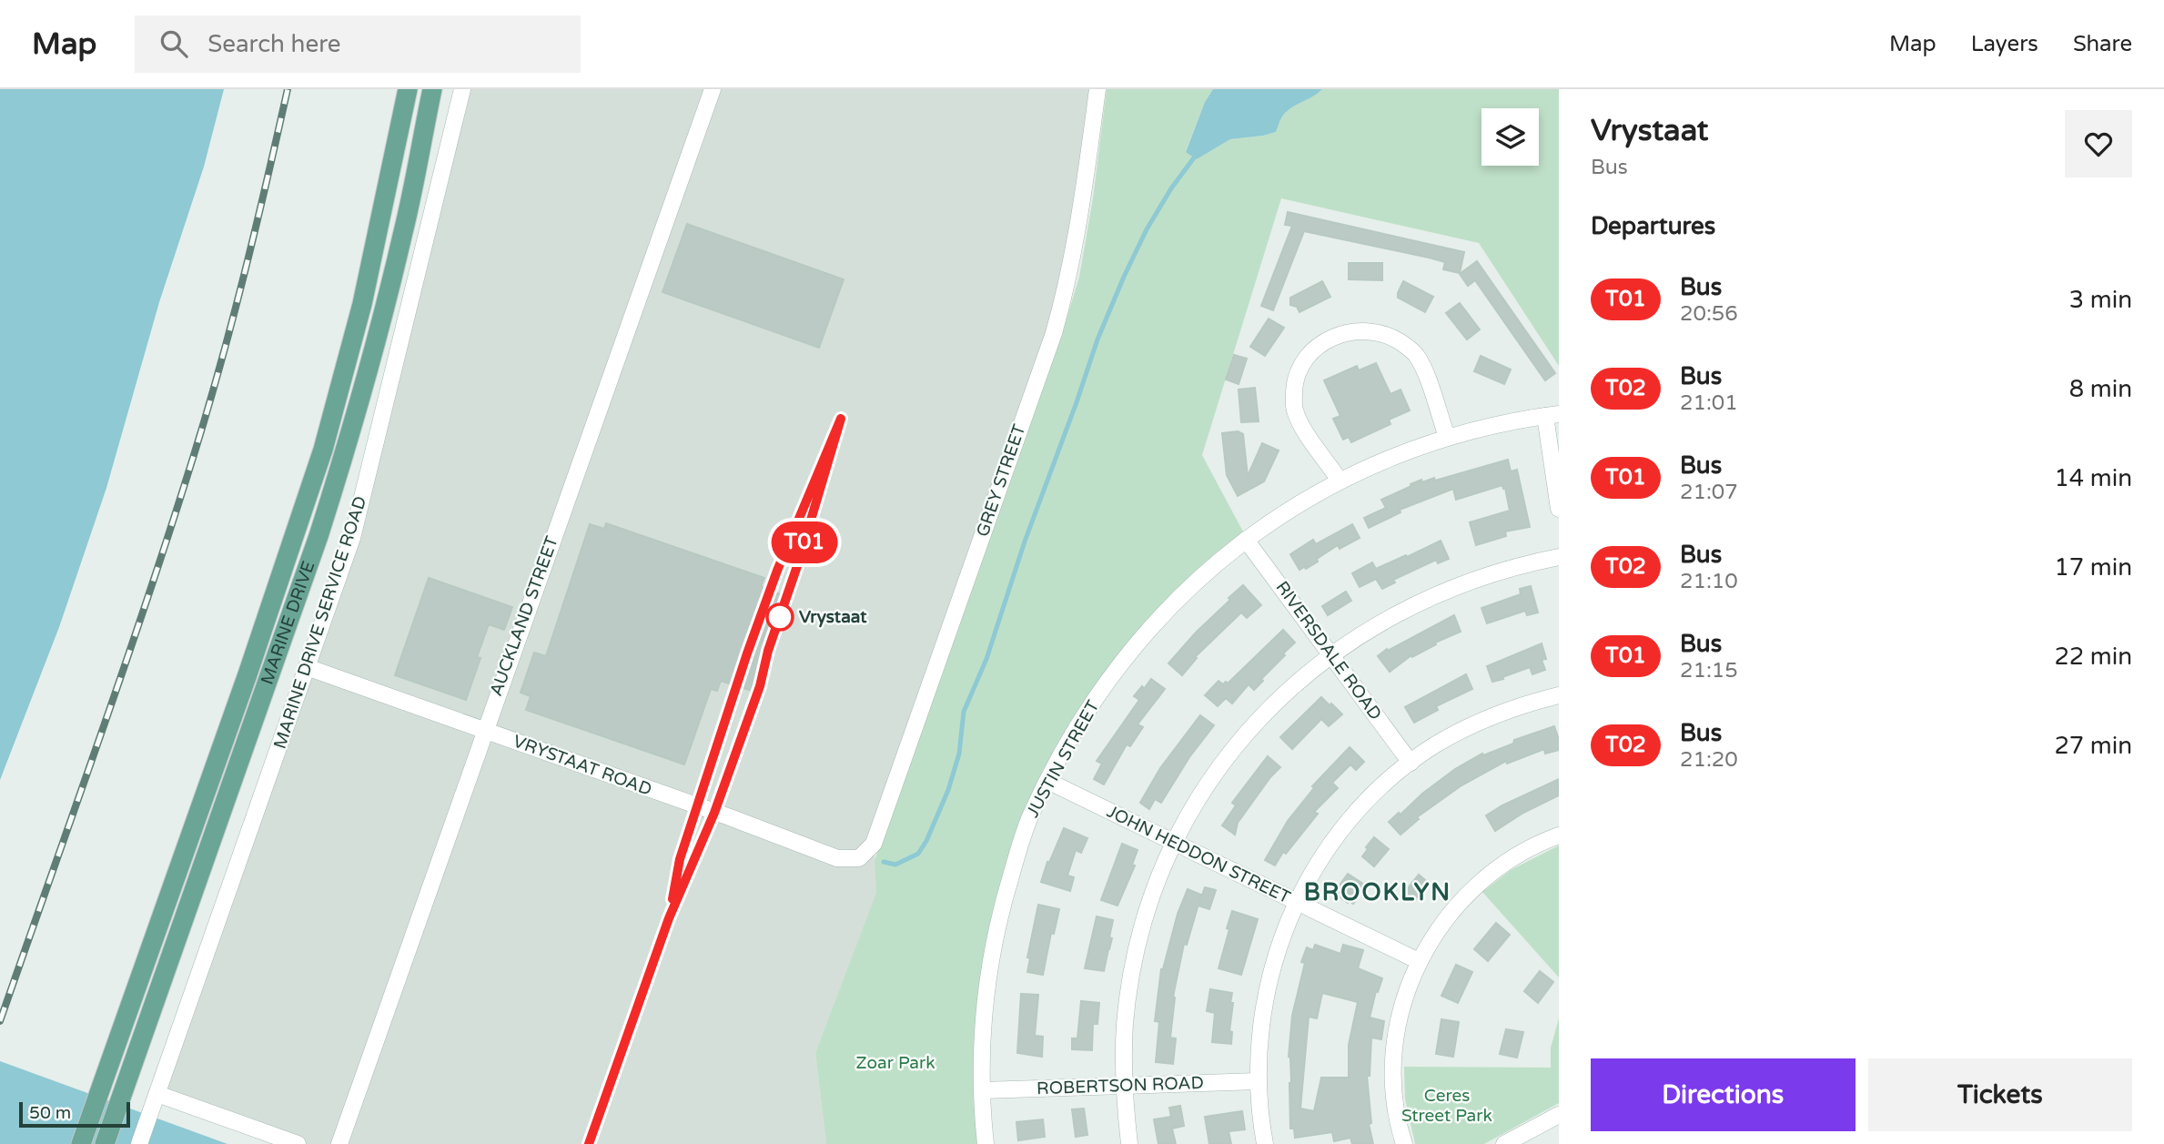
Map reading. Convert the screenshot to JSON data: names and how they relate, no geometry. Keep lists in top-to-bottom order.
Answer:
{
  "streets": {
    "main road": ["MARINE DRIVE"],
    "street": [
      "GREY STREET",
      "AUCKLAND STREET",
      "MARINE DRIVE SERVICE ROAD",
      "RIVERSDALE ROAD",
      "JUSTIN STREET",
      "VRYSTAAT ROAD",
      "JOHN HEDDON STREET",
      "ROBERTSON ROAD"
    ]
  },
  "crossings": [
    ["GREY STREET", "VRYSTAAT ROAD"],
    ["AUCKLAND STREET", "VRYSTAAT ROAD"],
    ["MARINE DRIVE SERVICE ROAD", "VRYSTAAT ROAD"],
    ["RIVERSDALE ROAD", "JUSTIN STREET"],
    ["JUSTIN STREET", "JOHN HEDDON STREET"],
    ["JUSTIN STREET", "ROBERTSON ROAD"]
  ],
  "districts": ["BROOKLYN"],
  "parks": ["Zoar Park", "Ceres Street Park"],
  "places": ["Vrystaat"],
  "lines": ["bus line T01"],
  "scale_bar": "50 m",
  "page": {
    "header": "Map",
    "search": "Search here",
    "nav": ["Map", "Layers", "Share"],
    "on_map": "T01",
    "heading": [
      ["Vrystaat", "Bus"],
      "Departures"
    ],
    "list": [
      {
        "mark": "T01",
        "name": "Bus",
        "note": "20:56",
        "value": "3 min"
      },
      {
        "mark": "T02",
        "name": "Bus",
        "note": "21:01",
        "value": "8 min"
      },
      {
        "mark": "T01",
        "name": "Bus",
        "note": "21:07",
        "value": "14 min"
      },
      {
        "mark": "T02",
        "name": "Bus",
        "note": "21:10",
        "value": "17 min"
      },
      {
        "mark": "T01",
        "name": "Bus",
        "note": "21:15",
        "value": "22 min"
      },
      {
        "mark": "T02",
        "name": "Bus",
        "note": "21:20",
        "value": "27 min"
      }
    ],
    "buttons": ["Directions", "Tickets"],
    "scale": "50 m"
  }
}
